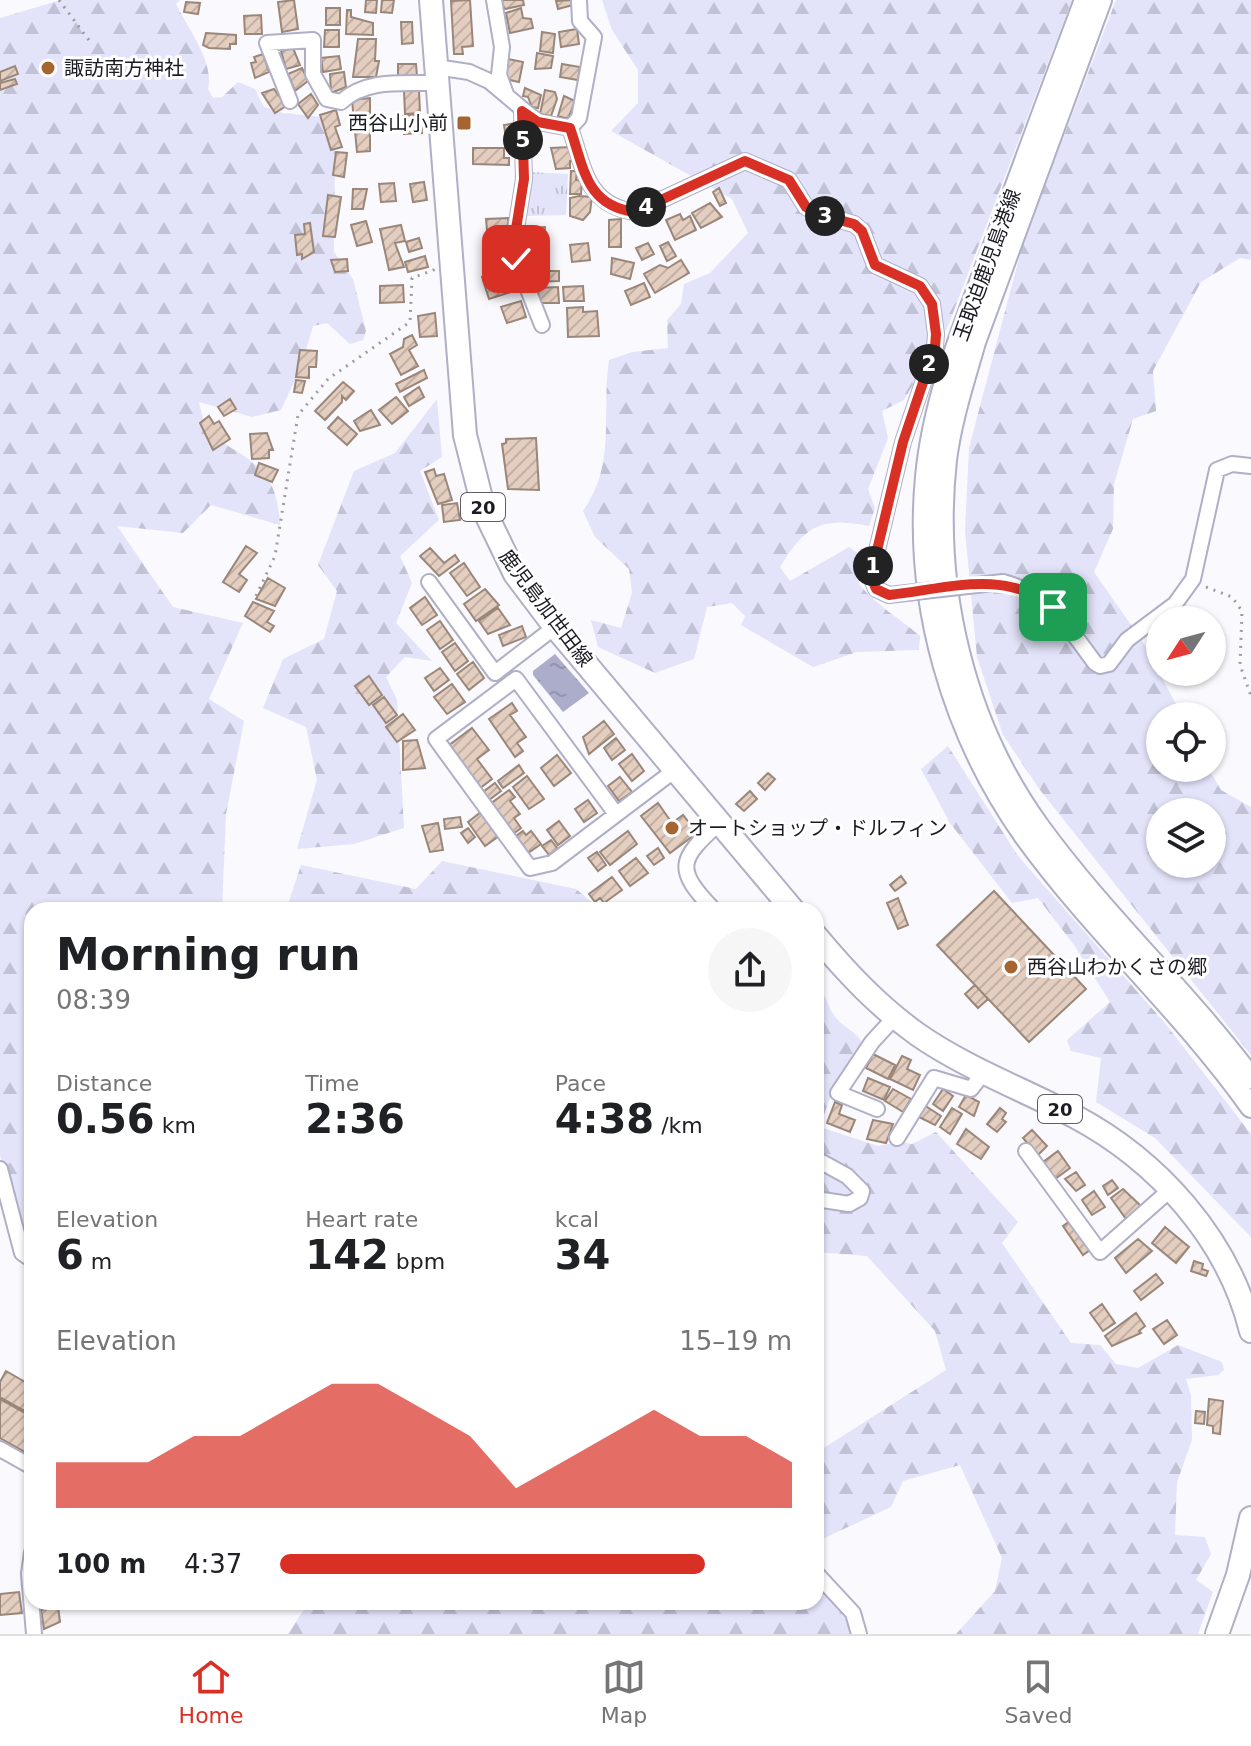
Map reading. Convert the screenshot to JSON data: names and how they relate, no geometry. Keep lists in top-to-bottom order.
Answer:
{
  "streets": {
    "main road": ["玉取迫鹿児島港線", "20", "鹿児島加世田線"]
  },
  "places": {
    "other": ["諏訪南方神社", "オートショップ・ドルフィン", "西谷山わかくさの郷"],
    "transit": ["西谷山小前"]
  },
  "north": "bottom left",
  "page": {
    "pins": [
      "5",
      "4",
      "3",
      "2",
      "1"
    ],
    "heading": ["Morning run", "08:39"],
    "stats": [
      ["Distance", "0.56 km"],
      ["Time", "2:36"],
      ["Pace", "4:38 /km"],
      ["Elevation", "6 m"],
      ["Heart rate", "142 bpm"],
      ["kcal", "34"]
    ],
    "chart": ["Elevation", "15–19 m"],
    "list": [
      {
        "name": "100 m",
        "note": "4:37"
      }
    ],
    "tabs": ["Home", "Map", "Saved"]
  }
}
